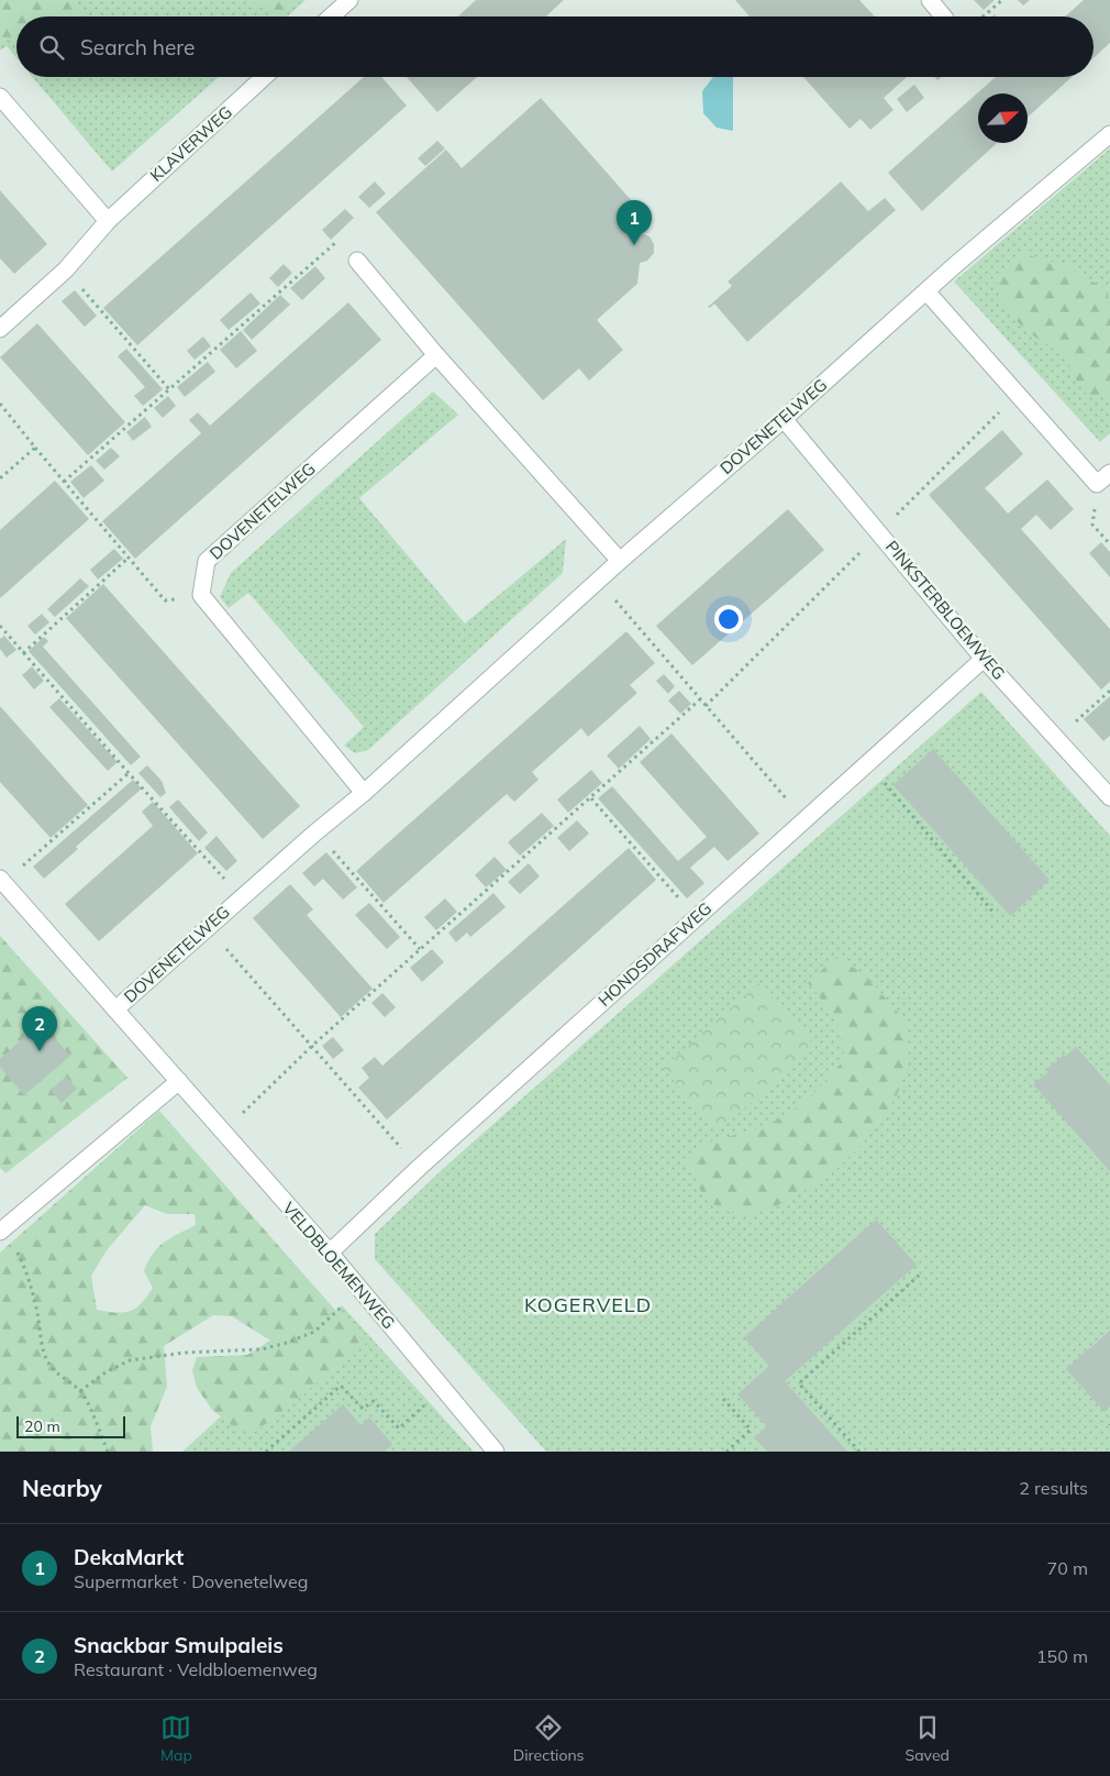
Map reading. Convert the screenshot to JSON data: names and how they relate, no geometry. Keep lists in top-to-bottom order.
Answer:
{
  "streets": {
    "street": [
      "KLAVERWEG",
      "DOVENETELWEG",
      "PINKSTERBLOEMWEG",
      "HONDSDRAFWEG",
      "VELDBLOEMENWEG"
    ]
  },
  "crossings": [
    ["DOVENETELWEG", "PINKSTERBLOEMWEG"],
    ["DOVENETELWEG", "VELDBLOEMENWEG"],
    ["PINKSTERBLOEMWEG", "HONDSDRAFWEG"],
    ["HONDSDRAFWEG", "VELDBLOEMENWEG"]
  ],
  "districts": ["KOGERVELD"],
  "scale_bar": "20 m",
  "north": "top right",
  "page": {
    "search": "Search here",
    "pins": ["1", "2"],
    "scale": "20 m",
    "heading": ["Nearby", "2 results"],
    "list": [
      {
        "mark": "1",
        "name": "DekaMarkt",
        "note": "Supermarket · Dovenetelweg",
        "value": "70 m"
      },
      {
        "mark": "2",
        "name": "Snackbar Smulpaleis",
        "note": "Restaurant · Veldbloemenweg",
        "value": "150 m"
      }
    ],
    "nav": ["Map", "Directions", "Saved"]
  }
}
